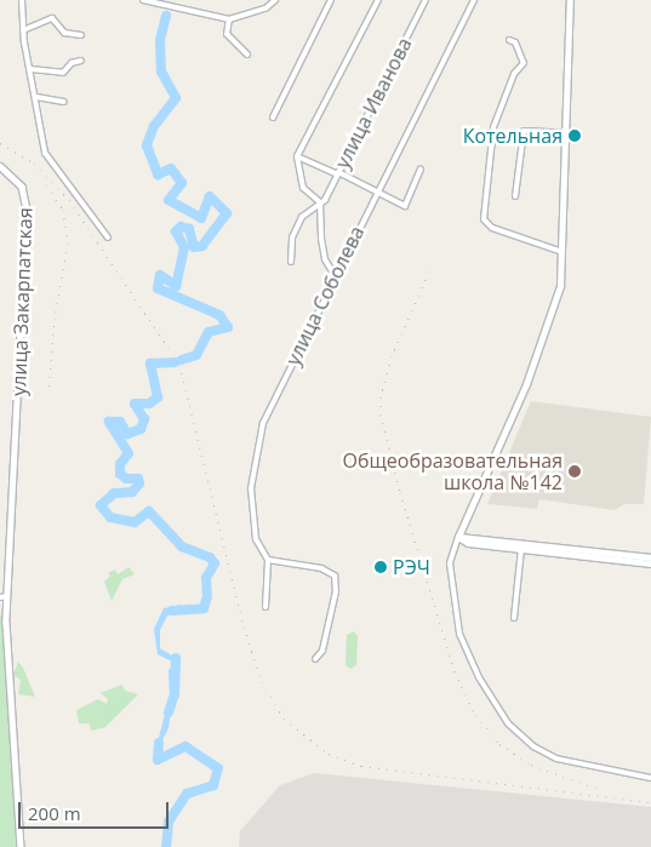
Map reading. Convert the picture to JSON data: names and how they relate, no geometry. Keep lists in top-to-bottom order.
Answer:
{
  "streets": {
    "street": ["улица Иванова", "улица Соболева", "улица Закарпатская"]
  },
  "places": ["Котельная", "Общеобразовательная школа №142", "РЭЧ"],
  "scale_bar": "200 m"
}
